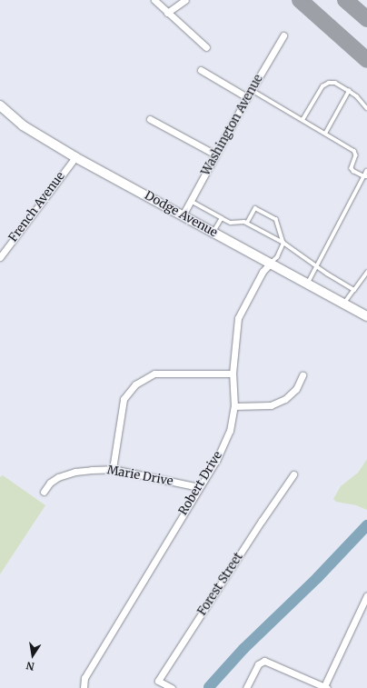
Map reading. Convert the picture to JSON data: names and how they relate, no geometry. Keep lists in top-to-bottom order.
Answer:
{
  "streets": {
    "main road": ["Dodge Avenue"],
    "street": [
      "Washington Avenue",
      "French Avenue",
      "Marie Drive",
      "Robert Drive",
      "Forest Street"
    ]
  },
  "crossings": [
    ["Washington Avenue", "Dodge Avenue"],
    ["French Avenue", "Dodge Avenue"],
    ["Dodge Avenue", "Robert Drive"],
    ["Marie Drive", "Robert Drive"]
  ],
  "north": "bottom"
}
